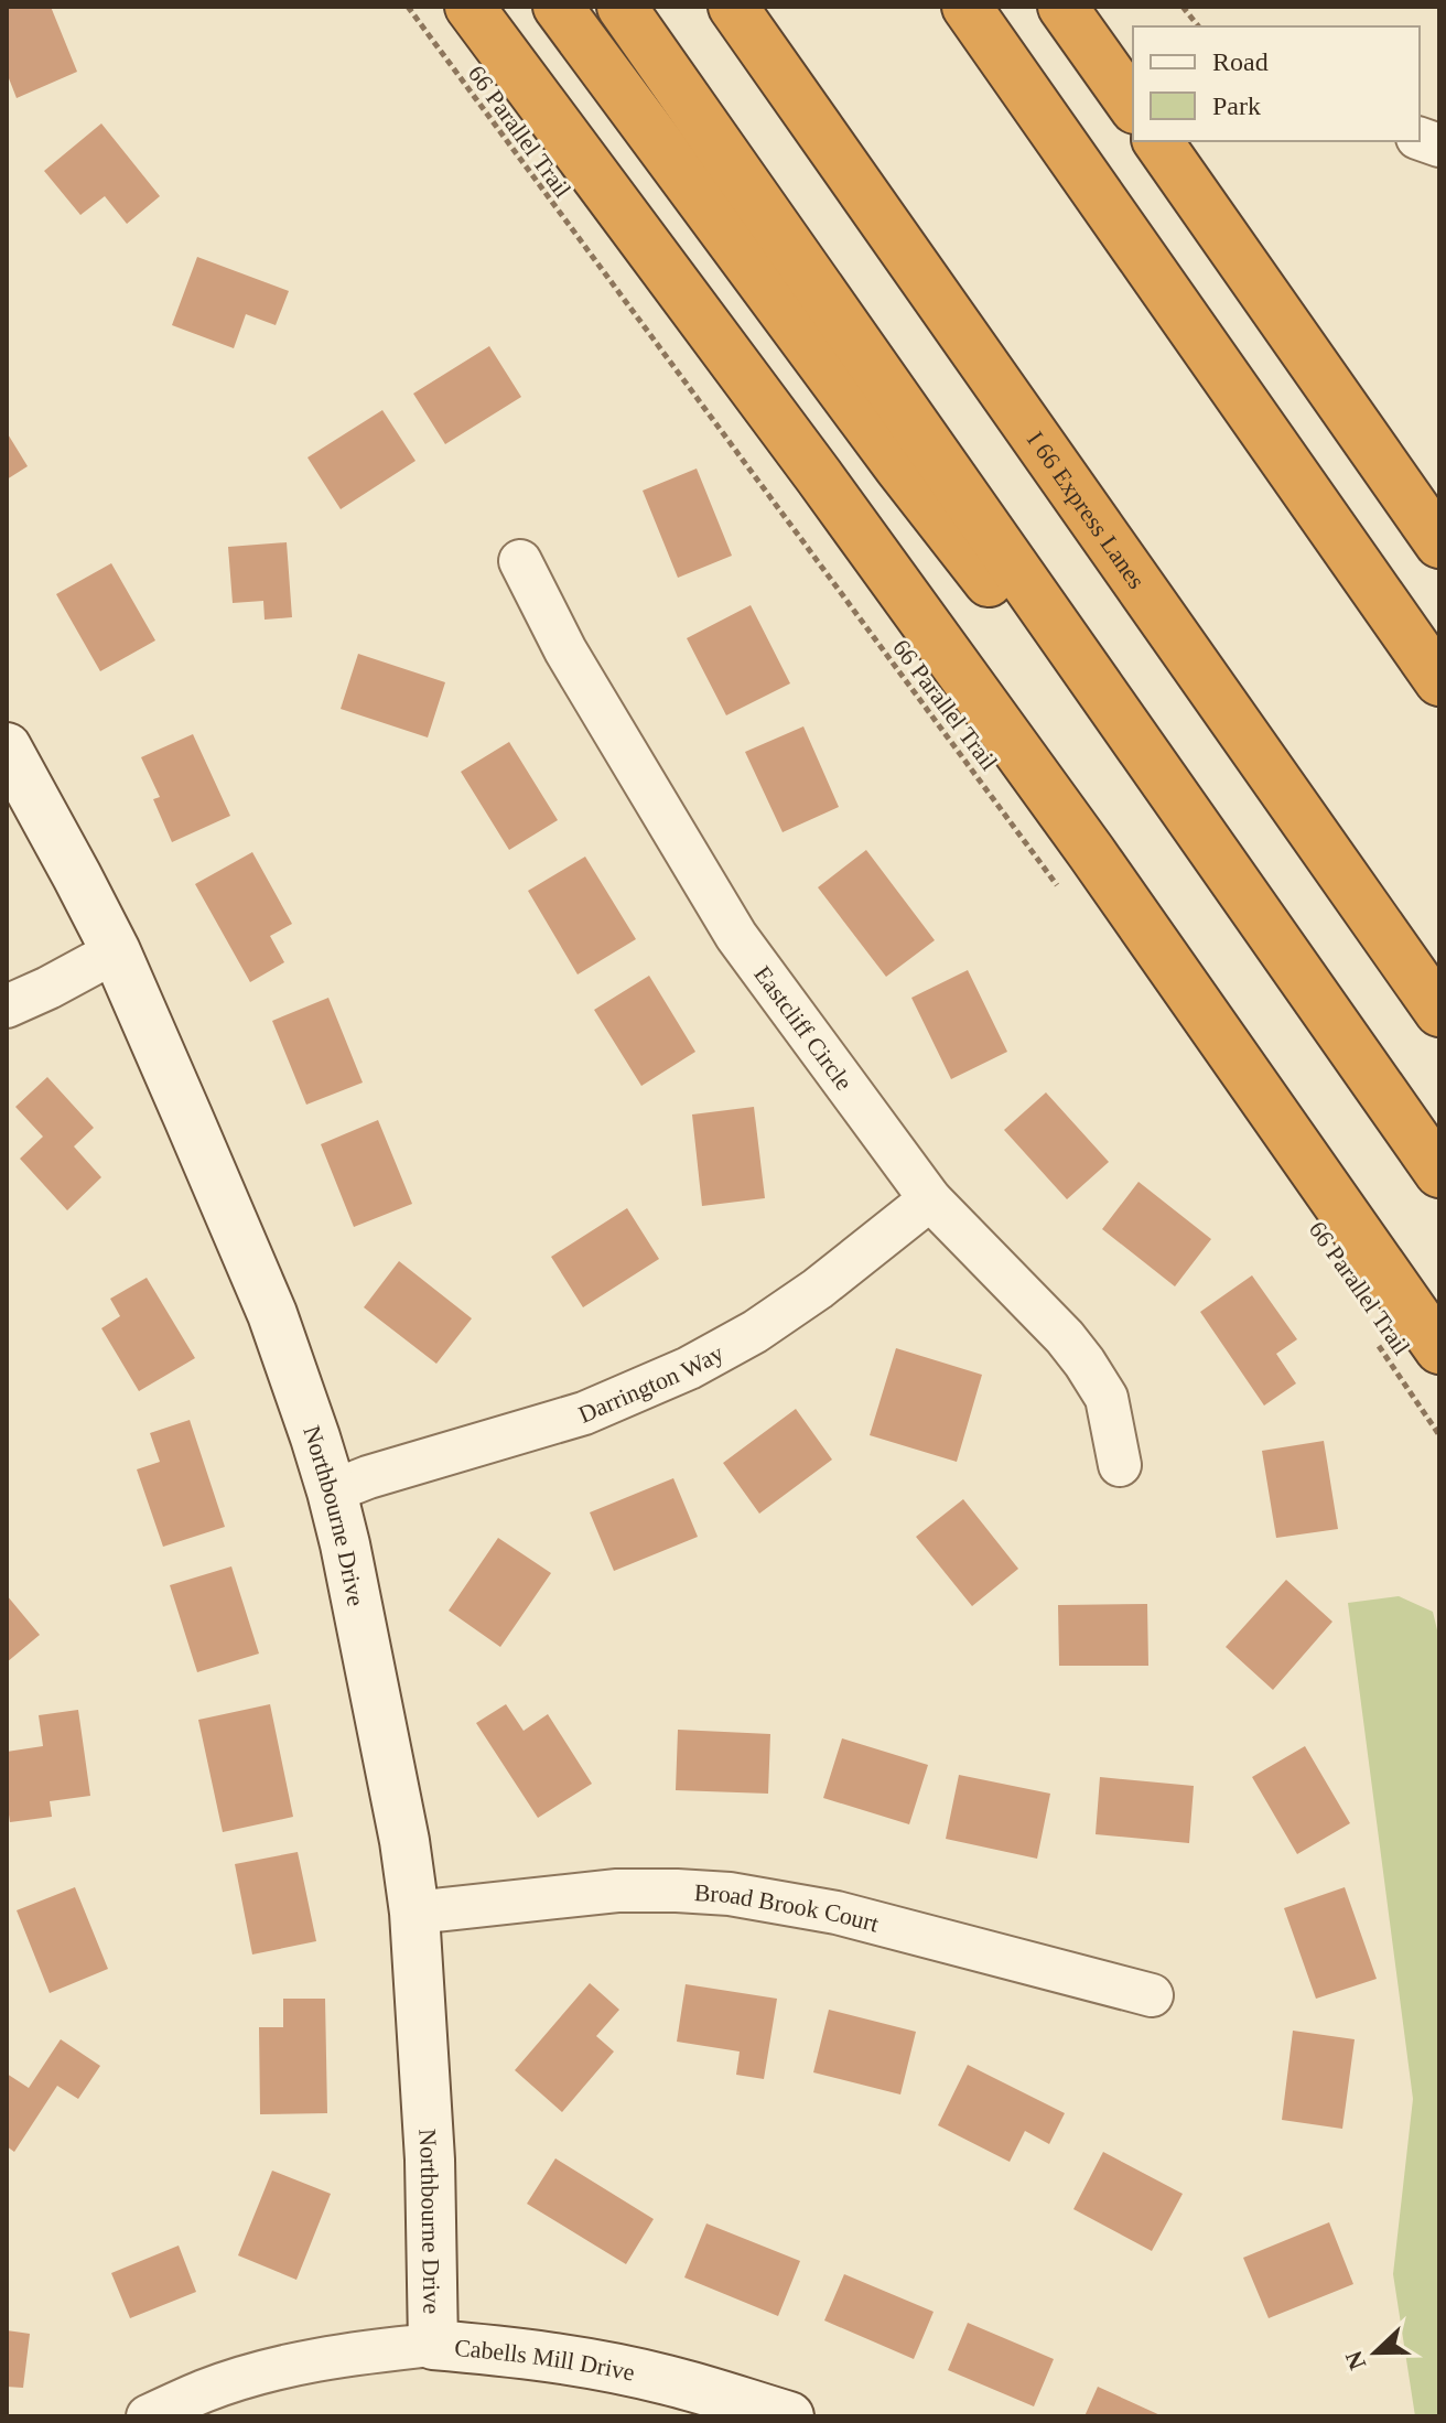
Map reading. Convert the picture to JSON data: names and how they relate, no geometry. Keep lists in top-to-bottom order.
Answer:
{
  "streets": {
    "highway": ["I 66 Express Lanes"],
    "street": [
      "Eastcliff Circle",
      "Darrington Way",
      "Northbourne Drive",
      "Broad Brook Court",
      "Cabells Mill Drive"
    ],
    "path": ["66 Parallel Trail"]
  },
  "crossings": [
    ["Eastcliff Circle", "Darrington Way"],
    ["Darrington Way", "Northbourne Drive"],
    ["Northbourne Drive", "Broad Brook Court"],
    ["Northbourne Drive", "Cabells Mill Drive"]
  ],
  "legend": ["Road", "Park"],
  "north": "left"
}
